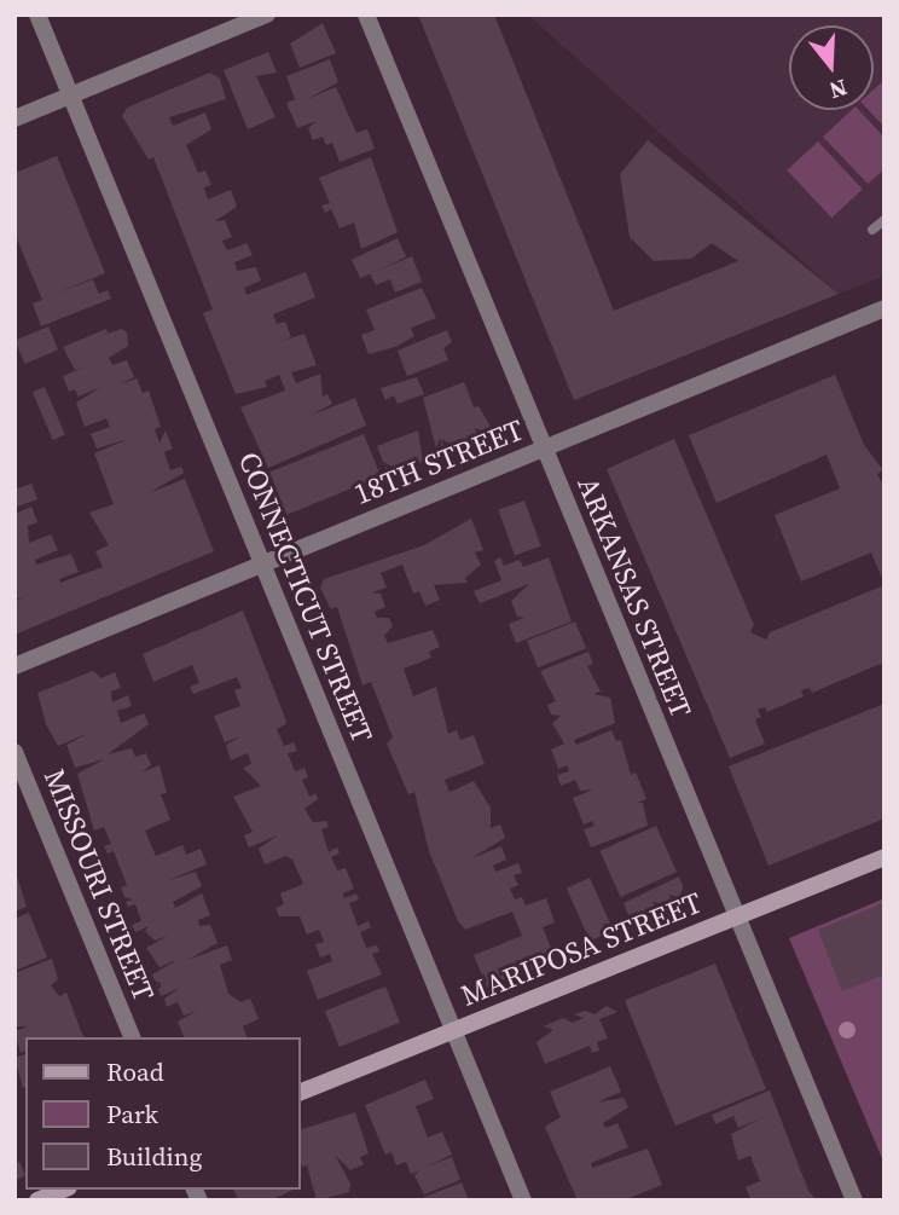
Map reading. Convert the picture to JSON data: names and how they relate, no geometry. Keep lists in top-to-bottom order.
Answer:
{
  "streets": {
    "street": [
      "18TH STREET",
      "CONNECTICUT STREET",
      "ARKANSAS STREET",
      "MISSOURI STREET",
      "MARIPOSA STREET"
    ]
  },
  "crossings": [
    ["18TH STREET", "CONNECTICUT STREET"],
    ["18TH STREET", "ARKANSAS STREET"],
    ["CONNECTICUT STREET", "MARIPOSA STREET"],
    ["ARKANSAS STREET", "MARIPOSA STREET"]
  ],
  "legend": ["Road", "Park", "Building"],
  "north": "bottom"
}
